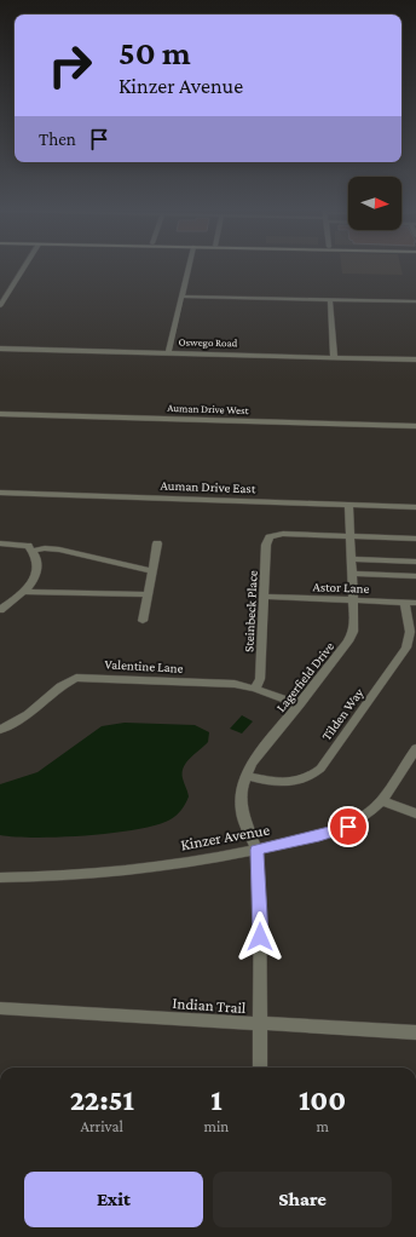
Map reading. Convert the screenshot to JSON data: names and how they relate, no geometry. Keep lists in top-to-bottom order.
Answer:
{
  "streets": {
    "street": [
      "Oswego Road",
      "Auman Drive West",
      "Auman Drive East",
      "Astor Lane",
      "Steinbeck Place",
      "Valentine Lane",
      "Lagerfield Drive",
      "Tilden Way",
      "Kinzer Avenue",
      "Indian Trail"
    ]
  },
  "crossings": [
    ["Auman Drive East", "Lagerfield Drive"],
    ["Astor Lane", "Steinbeck Place"],
    ["Astor Lane", "Lagerfield Drive"],
    ["Astor Lane", "Tilden Way"],
    ["Steinbeck Place", "Valentine Lane"],
    ["Steinbeck Place", "Lagerfield Drive"],
    ["Valentine Lane", "Lagerfield Drive"],
    ["Lagerfield Drive", "Tilden Way"],
    ["Lagerfield Drive", "Kinzer Avenue"],
    ["Lagerfield Drive", "Indian Trail"]
  ],
  "north": "right",
  "page": {
    "turn": ["50 m", "Kinzer Avenue"],
    "then": "Then",
    "eta": [
      "22:51",
      "Arrival",
      "1",
      "min",
      "100",
      "m"
    ],
    "buttons": ["Exit", "Share"]
  }
}
